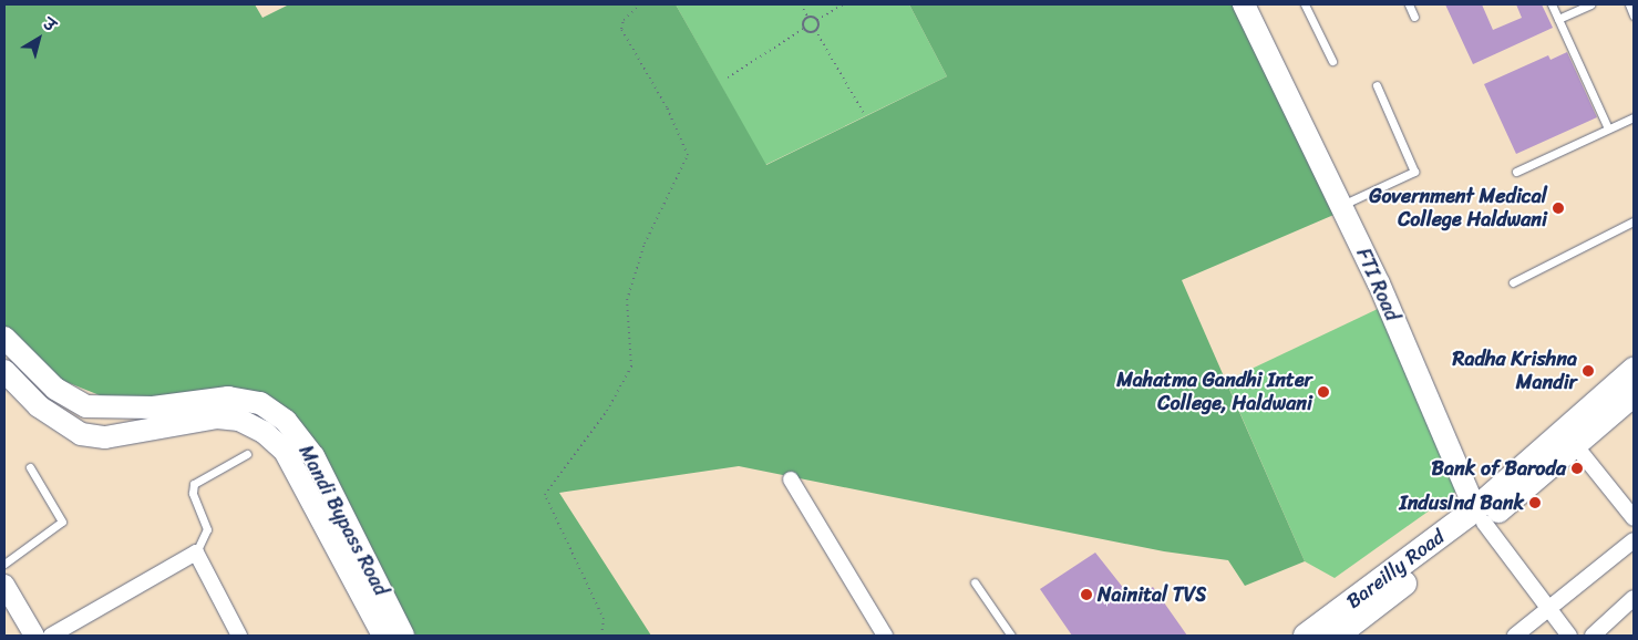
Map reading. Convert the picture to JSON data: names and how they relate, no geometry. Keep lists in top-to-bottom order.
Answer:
{
  "streets": {
    "highway": ["Bareilly Road"],
    "main road": ["FTI Road", "Mandi Bypass Road"]
  },
  "crossings": [
    ["FTI Road", "Bareilly Road"]
  ],
  "places": [
    "Government Medical College Haldwani",
    "Radha Krishna Mandir",
    "Mahatma Gandhi Inter College, Haldwani",
    "Bank of Baroda",
    "IndusInd Bank",
    "Nainital TVS"
  ],
  "north": "top right"
}
